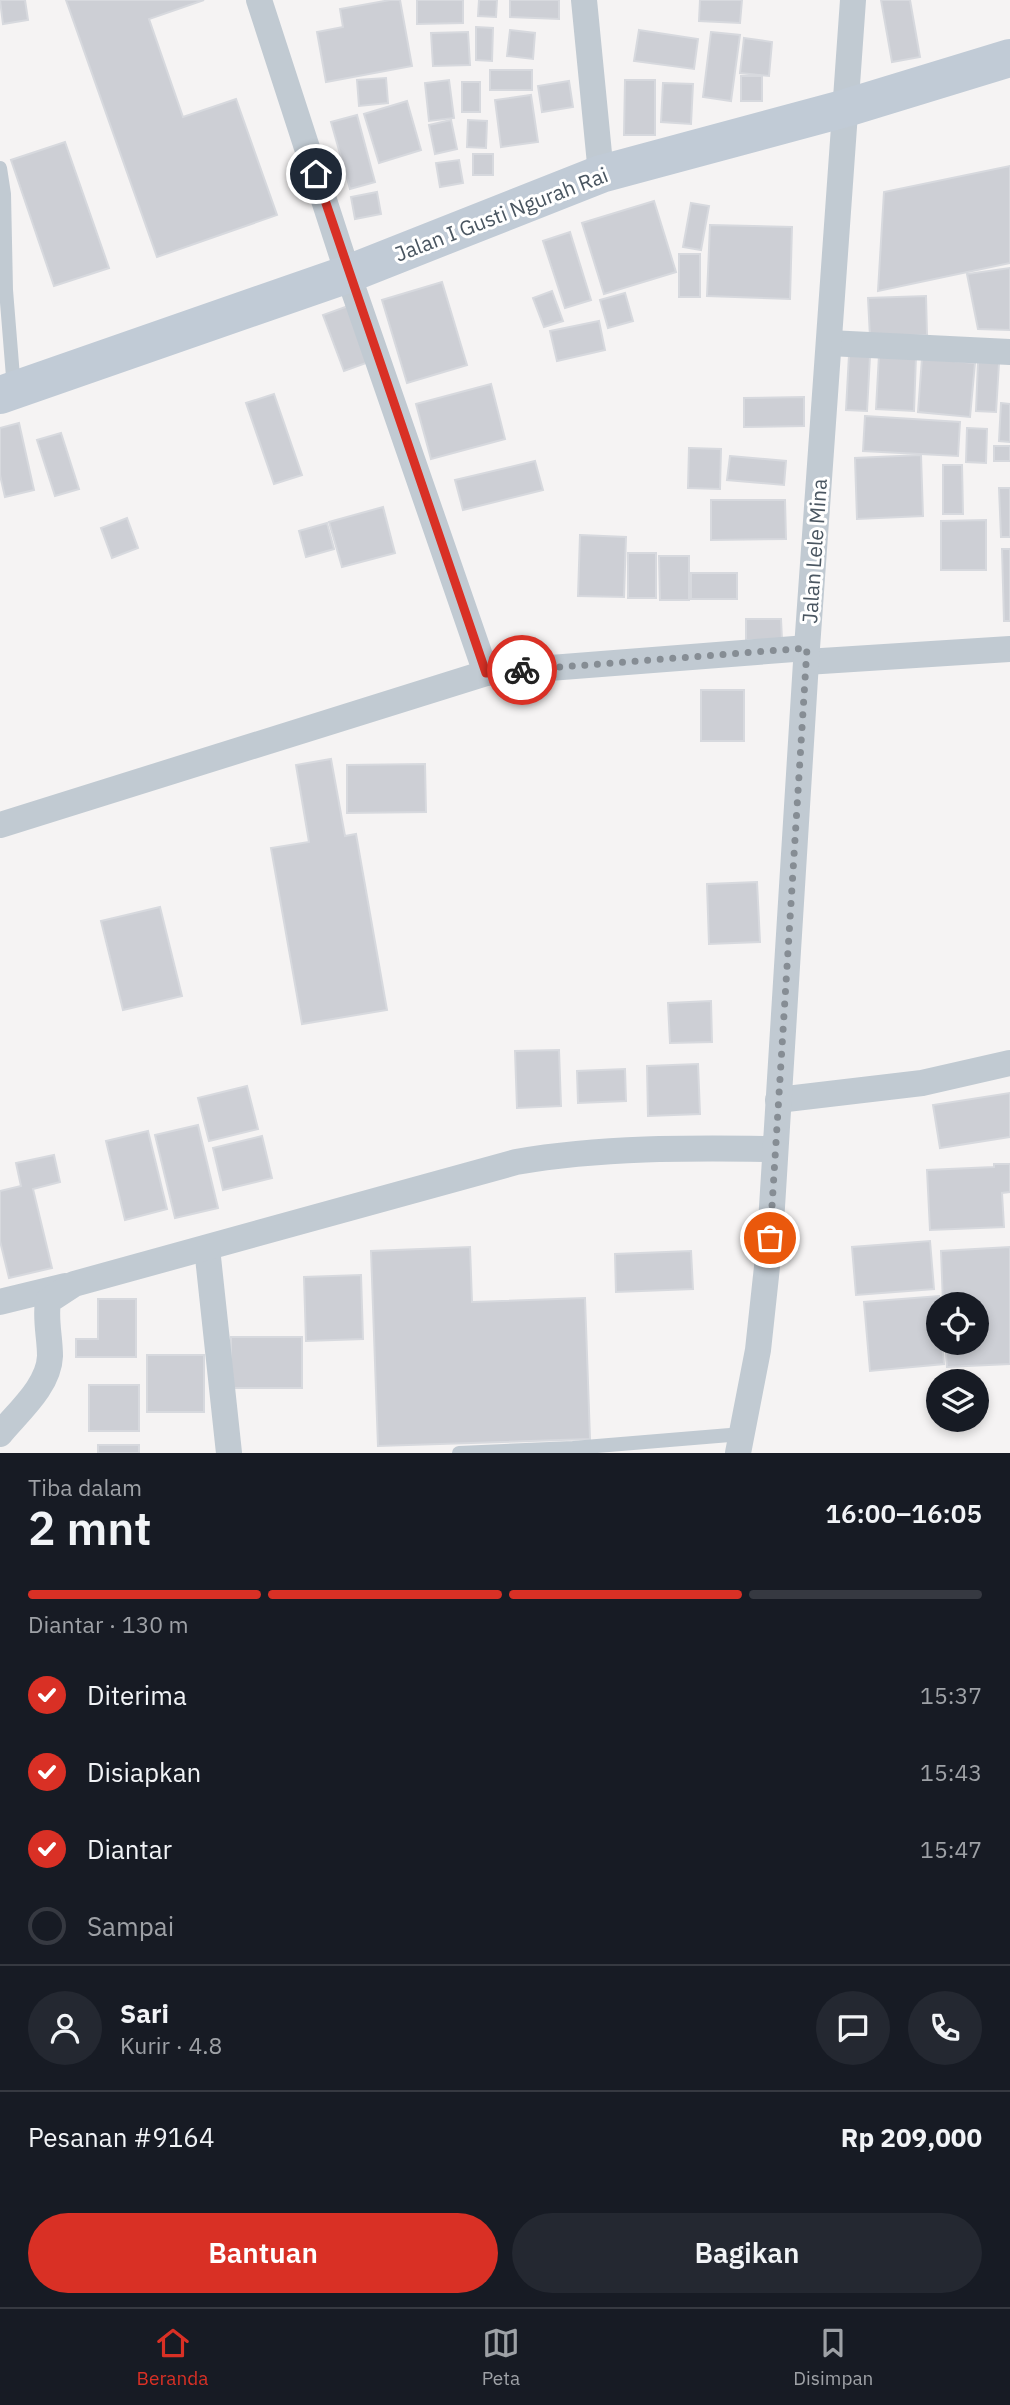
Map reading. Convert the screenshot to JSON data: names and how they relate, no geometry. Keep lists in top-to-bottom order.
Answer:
{
  "streets": {
    "main road": ["Jalan I Gusti Ngurah Rai"],
    "street": ["Jalan Lele Mina"]
  },
  "crossings": [
    ["Jalan I Gusti Ngurah Rai", "Jalan Lele Mina"]
  ],
  "page": {
    "heading": ["2 mnt", "Tiba dalam", "16:00–16:05"],
    "panel": [
      "Sari",
      "Kurir · 4.8",
      "Pesanan #9164",
      "Rp 209,000"
    ],
    "bar": "Diantar · 130 m",
    "list": [
      ["Diterima", "15:37"],
      ["Disiapkan", "15:43"],
      ["Diantar", "15:47"],
      "Sampai"
    ],
    "buttons": ["Bantuan", "Bagikan"],
    "tabs": ["Beranda", "Peta", "Disimpan"]
  }
}
